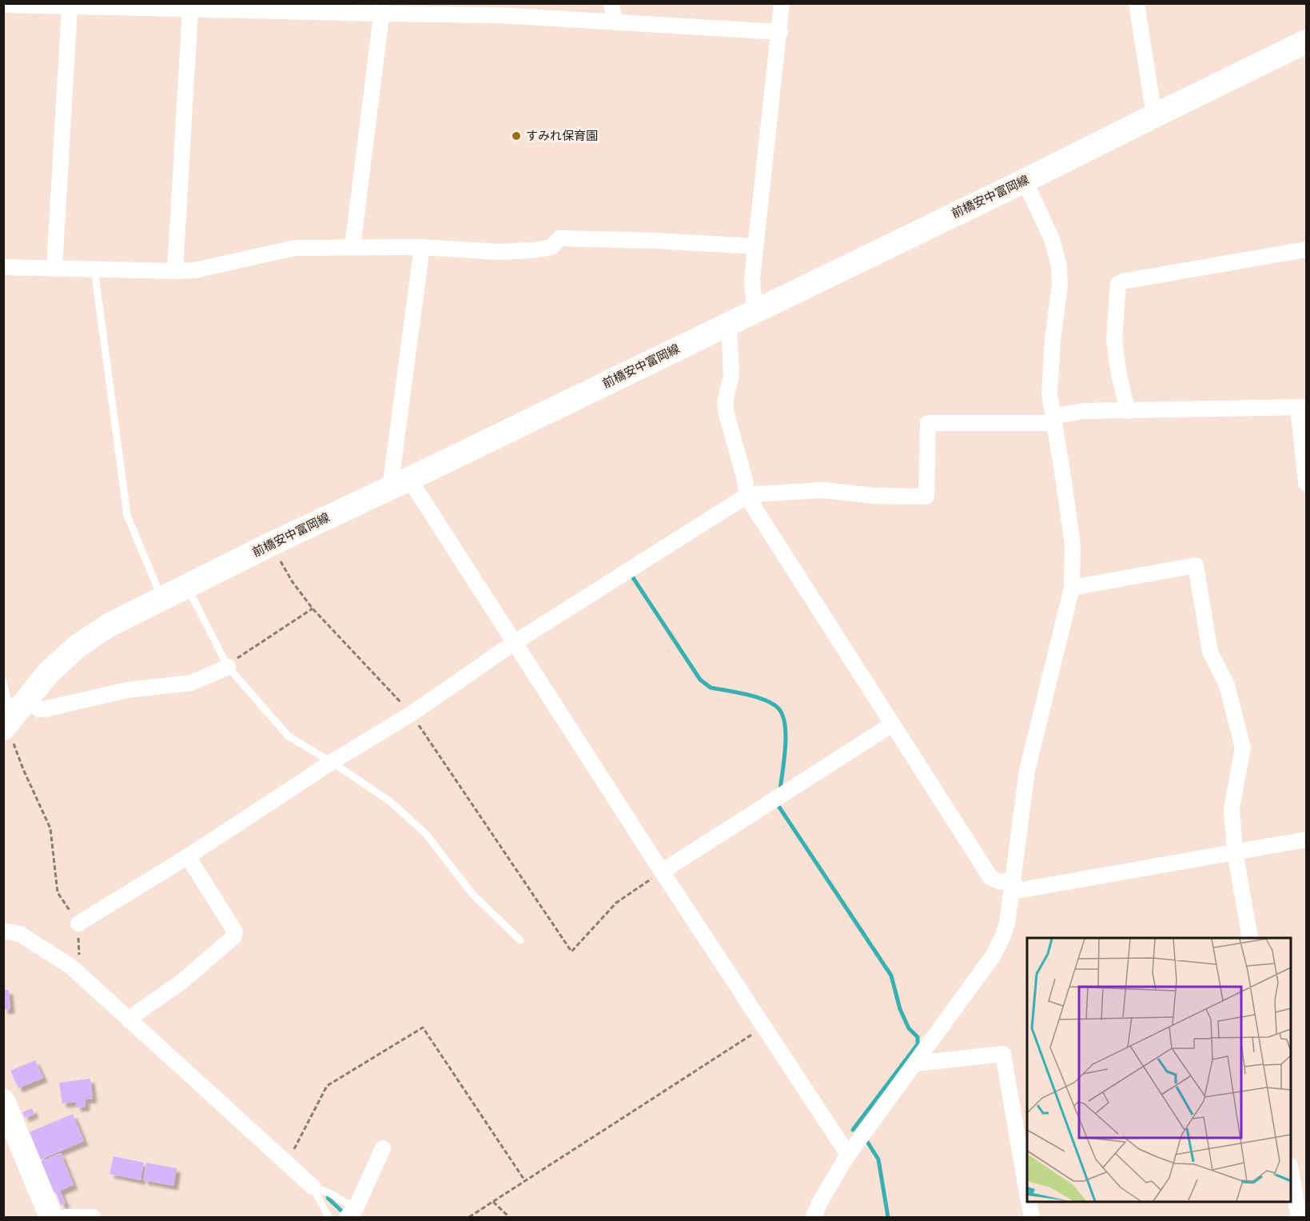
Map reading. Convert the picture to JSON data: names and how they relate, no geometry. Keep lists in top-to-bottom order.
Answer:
{
  "streets": {
    "main road": ["前橋安中富岡線"]
  },
  "places": ["すみれ保育園"]
}
